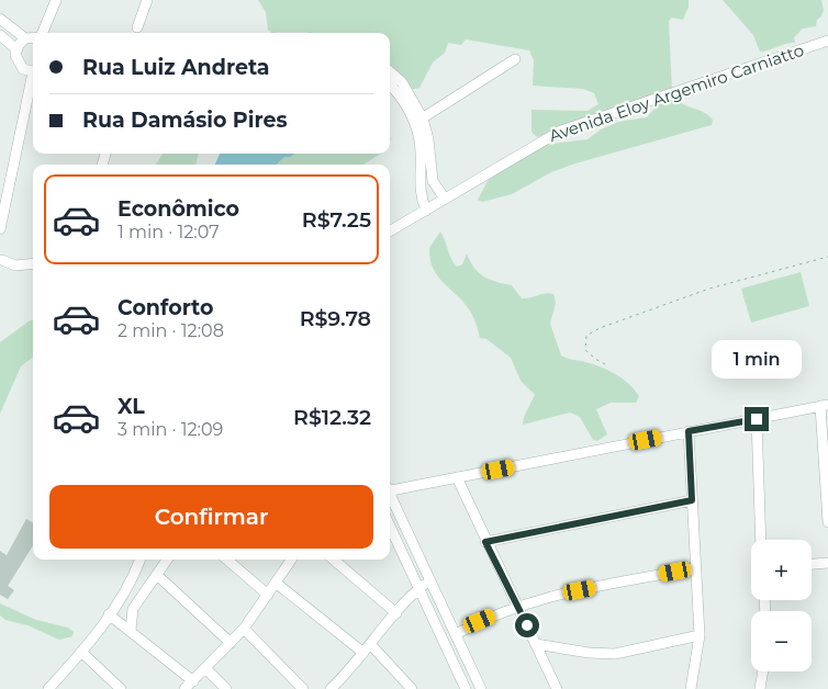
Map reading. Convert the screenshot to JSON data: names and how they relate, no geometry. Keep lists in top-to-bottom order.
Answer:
{
  "streets": {
    "street": ["Avenida Eloy Argemiro Carniatto"]
  },
  "page": {
    "banner": ["Rua Luiz Andreta", "Rua Damásio Pires"],
    "list": [
      {
        "name": "Econômico",
        "note": "1 min · 12:07",
        "value": "R$7.25"
      },
      {
        "name": "Conforto",
        "note": "2 min · 12:08",
        "value": "R$9.78"
      },
      {
        "name": "XL",
        "note": "3 min · 12:09",
        "value": "R$12.32"
      }
    ],
    "bubble": "1 min",
    "buttons": "Confirmar",
    "map_buttons": ["+", "−"]
  }
}
